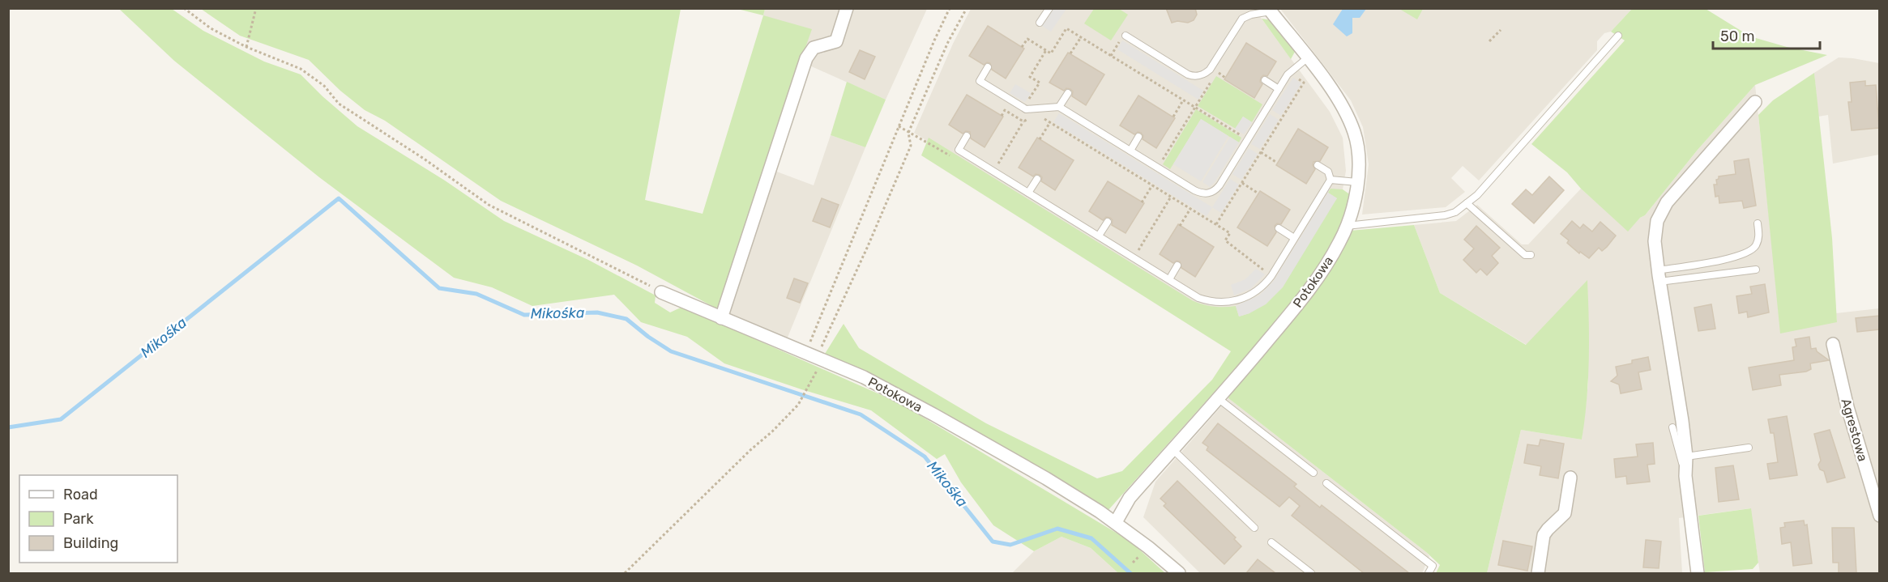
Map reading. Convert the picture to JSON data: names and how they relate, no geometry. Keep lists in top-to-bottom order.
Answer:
{
  "streets": {
    "street": ["Potokowa", "Agrestowa"]
  },
  "water": ["Mikośka"],
  "legend": ["Road", "Park", "Building"],
  "scale_bar": "50 m"
}
